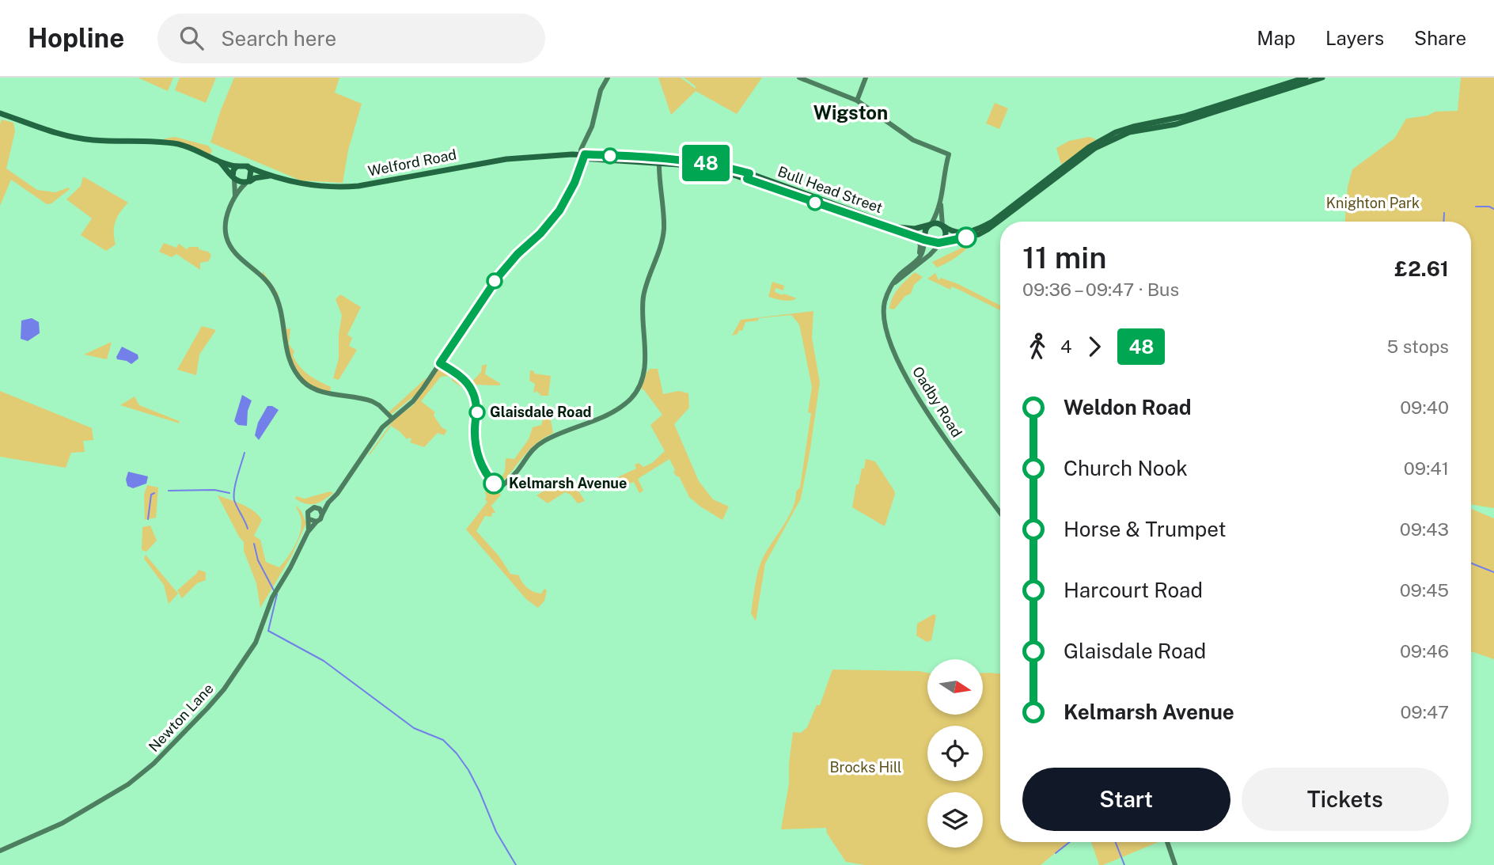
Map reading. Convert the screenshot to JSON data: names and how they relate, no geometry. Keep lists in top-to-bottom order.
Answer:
{
  "streets": {
    "main road": ["Welford Road", "Bull Head Street"],
    "street": ["Oadby Road", "Newton Lane"]
  },
  "crossings": [
    ["Welford Road", "Bull Head Street"],
    ["Bull Head Street", "Oadby Road"]
  ],
  "districts": ["Wigston"],
  "parks": ["Knighton Park", "Brocks Hill"],
  "places": ["Glaisdale Road", "Kelmarsh Avenue"],
  "lines": ["bus line 48"],
  "north": "right",
  "page": {
    "header": "Hopline",
    "search": "Search here",
    "nav": ["Map", "Layers", "Share"],
    "on_map": "48",
    "heading": ["11 min", "09:36 – 09:47 · Bus", "£2.61"],
    "legs": ["4", "48", "5 stops"],
    "list": [
      {
        "name": "Weldon Road",
        "value": "09:40"
      },
      {
        "name": "Church Nook",
        "value": "09:41"
      },
      {
        "name": "Horse & Trumpet",
        "value": "09:43"
      },
      {
        "name": "Harcourt Road",
        "value": "09:45"
      },
      {
        "name": "Glaisdale Road",
        "value": "09:46"
      },
      {
        "name": "Kelmarsh Avenue",
        "value": "09:47"
      }
    ],
    "buttons": ["Start", "Tickets"]
  }
}
